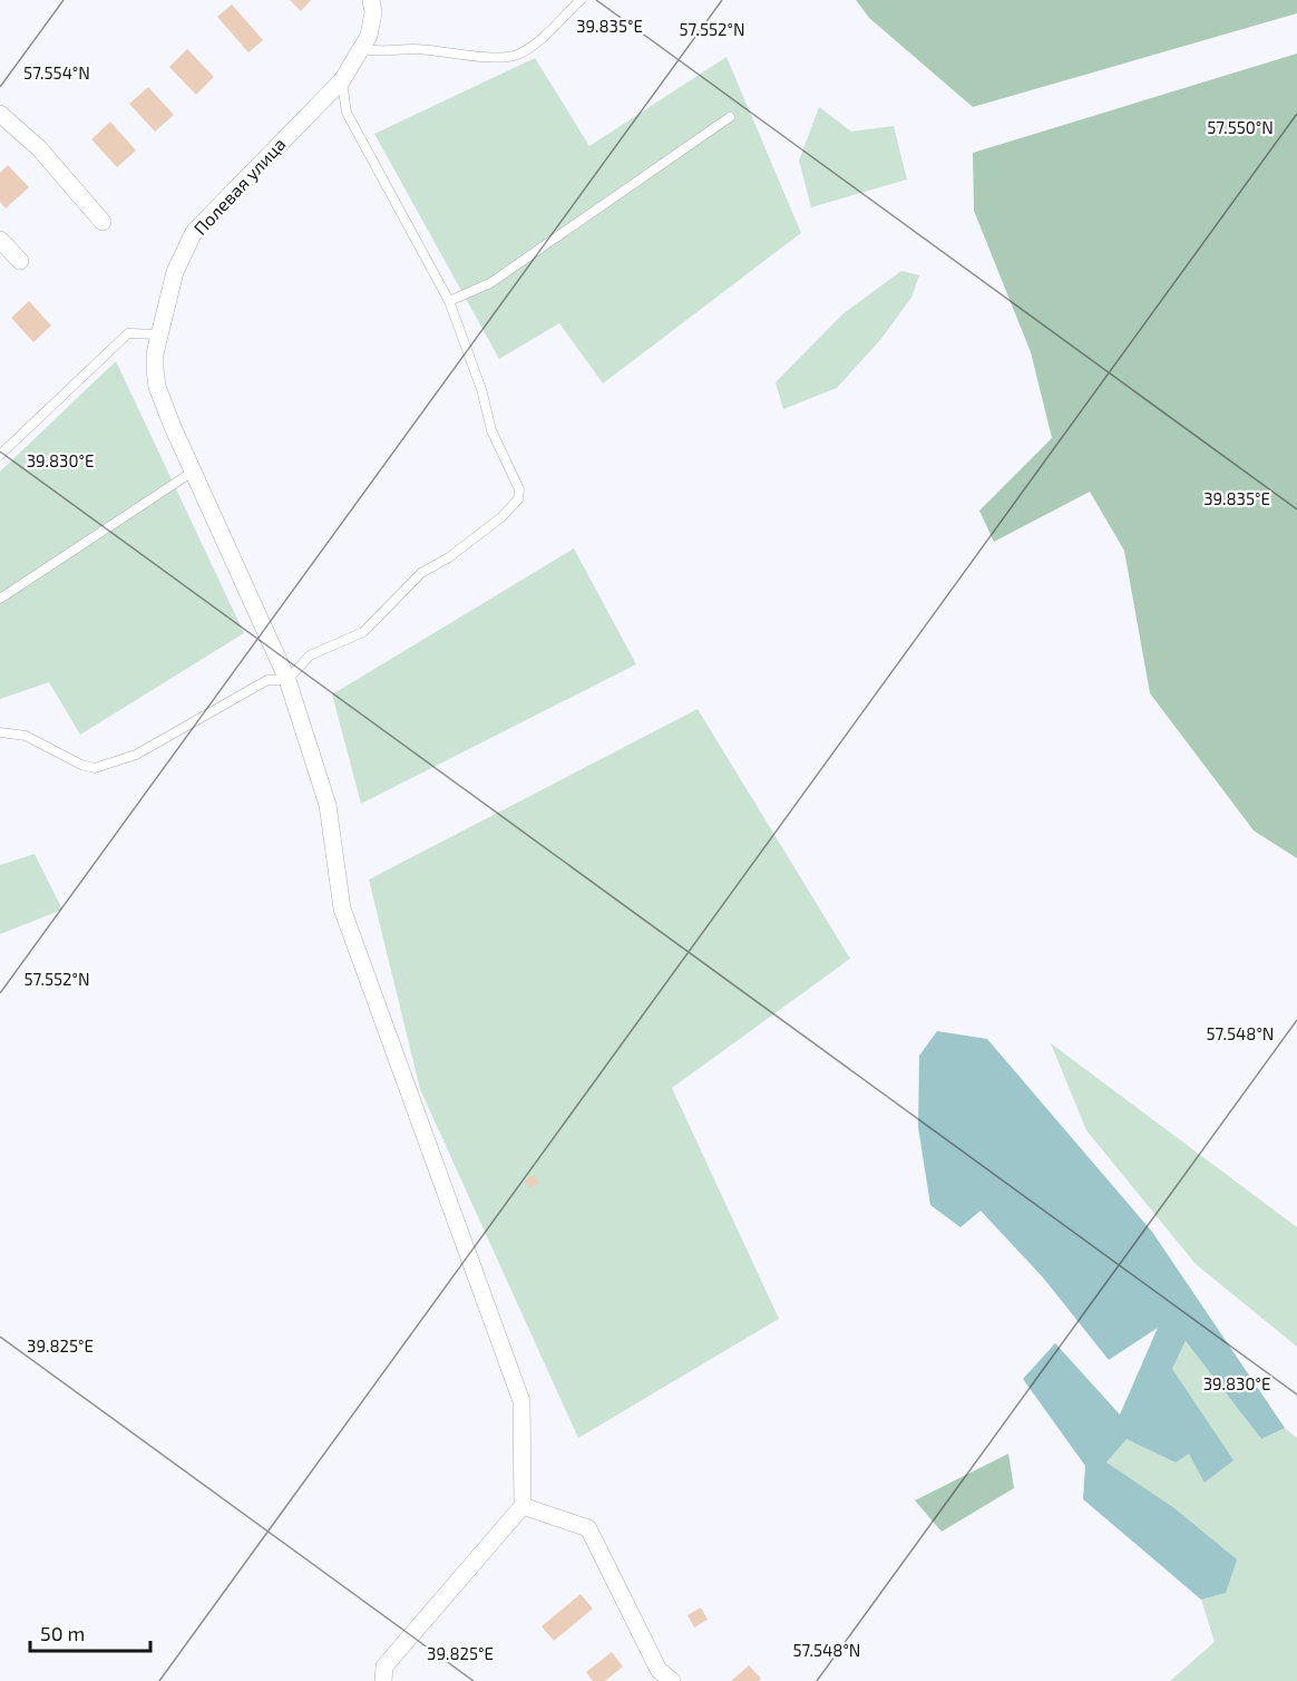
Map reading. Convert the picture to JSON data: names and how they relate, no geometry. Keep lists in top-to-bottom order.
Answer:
{
  "streets": {
    "street": ["Полевая улица"]
  },
  "scale_bar": "50 m",
  "coordinates": [
    "39.835°E",
    "57.552°N",
    "57.554°N",
    "57.550°N",
    "39.830°E",
    "57.548°N",
    "39.825°E"
  ]
}
